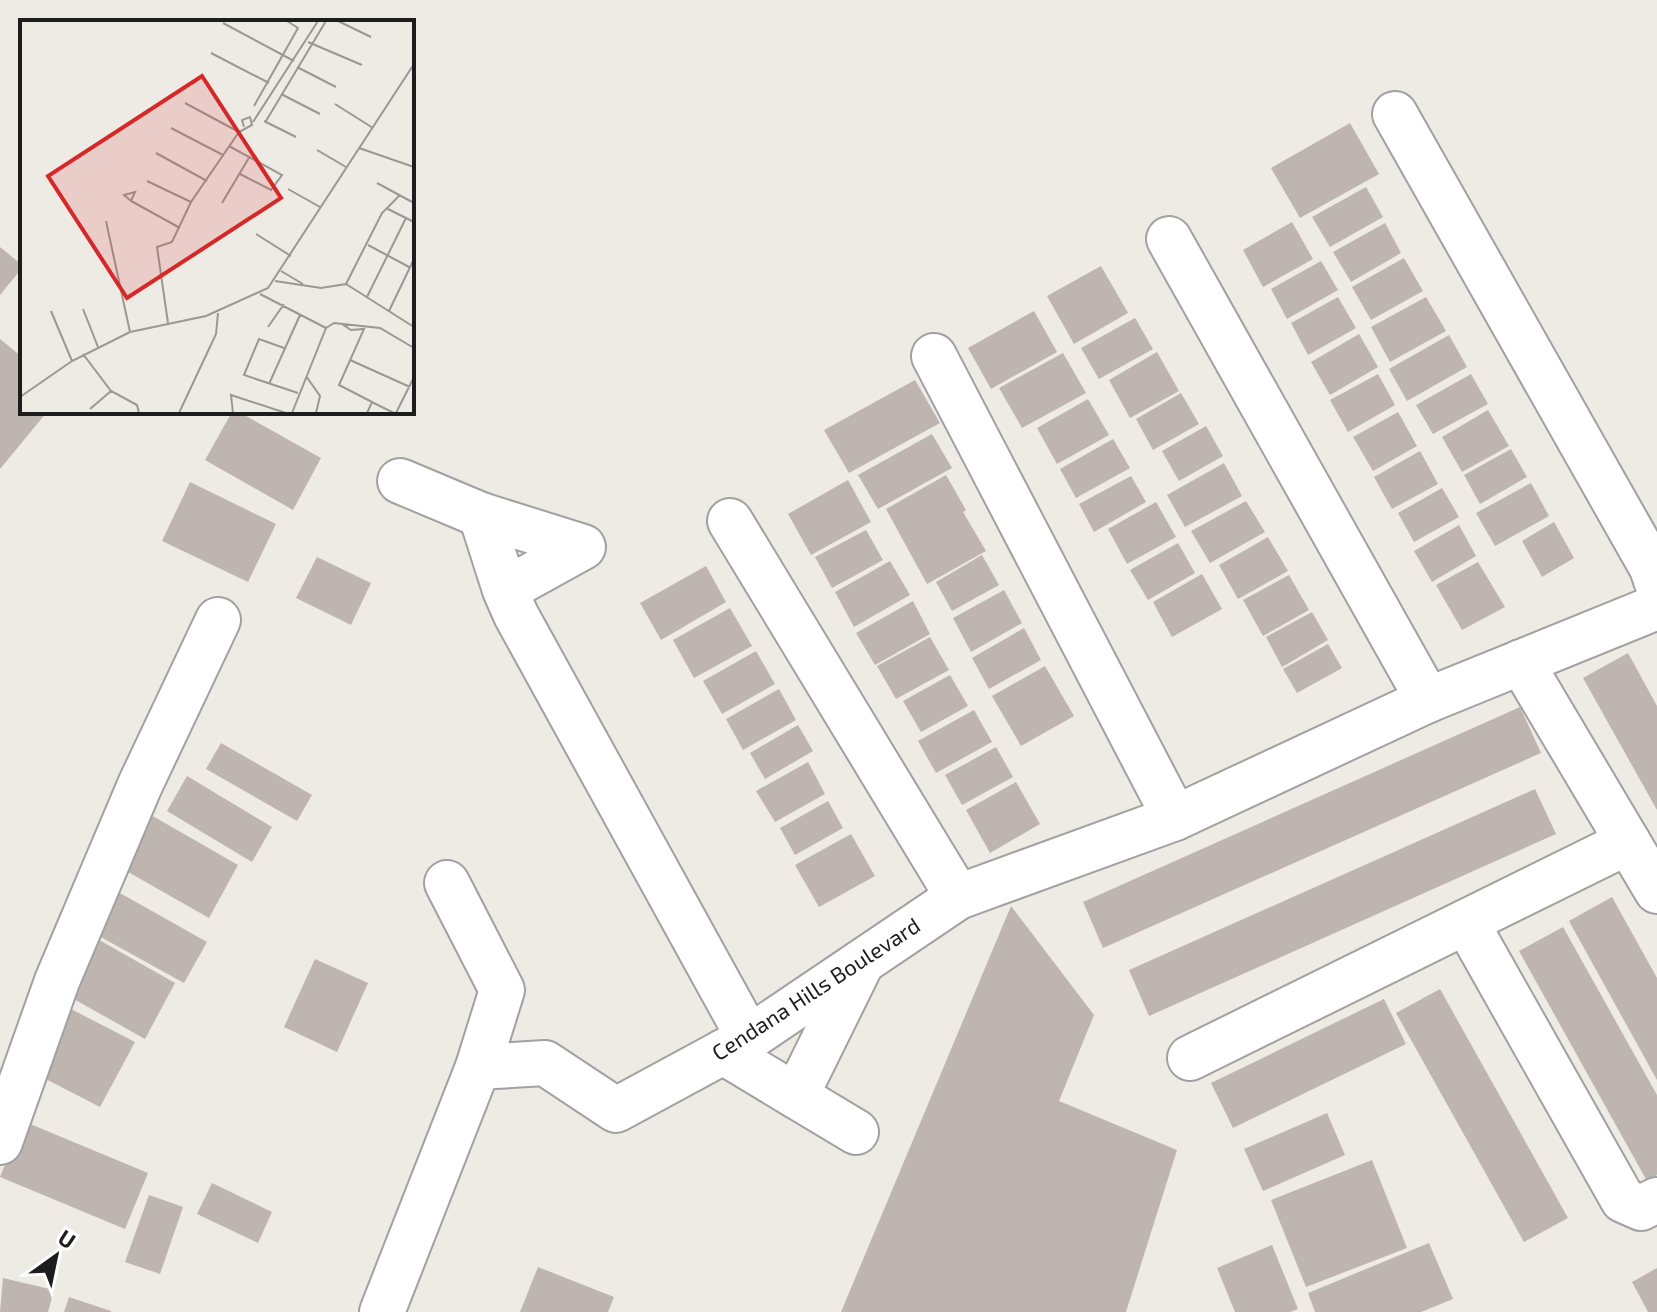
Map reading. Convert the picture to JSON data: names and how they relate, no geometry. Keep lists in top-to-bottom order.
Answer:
{
  "streets": {
    "street": ["Cendana Hills Boulevard"]
  },
  "north": "top right"
}
